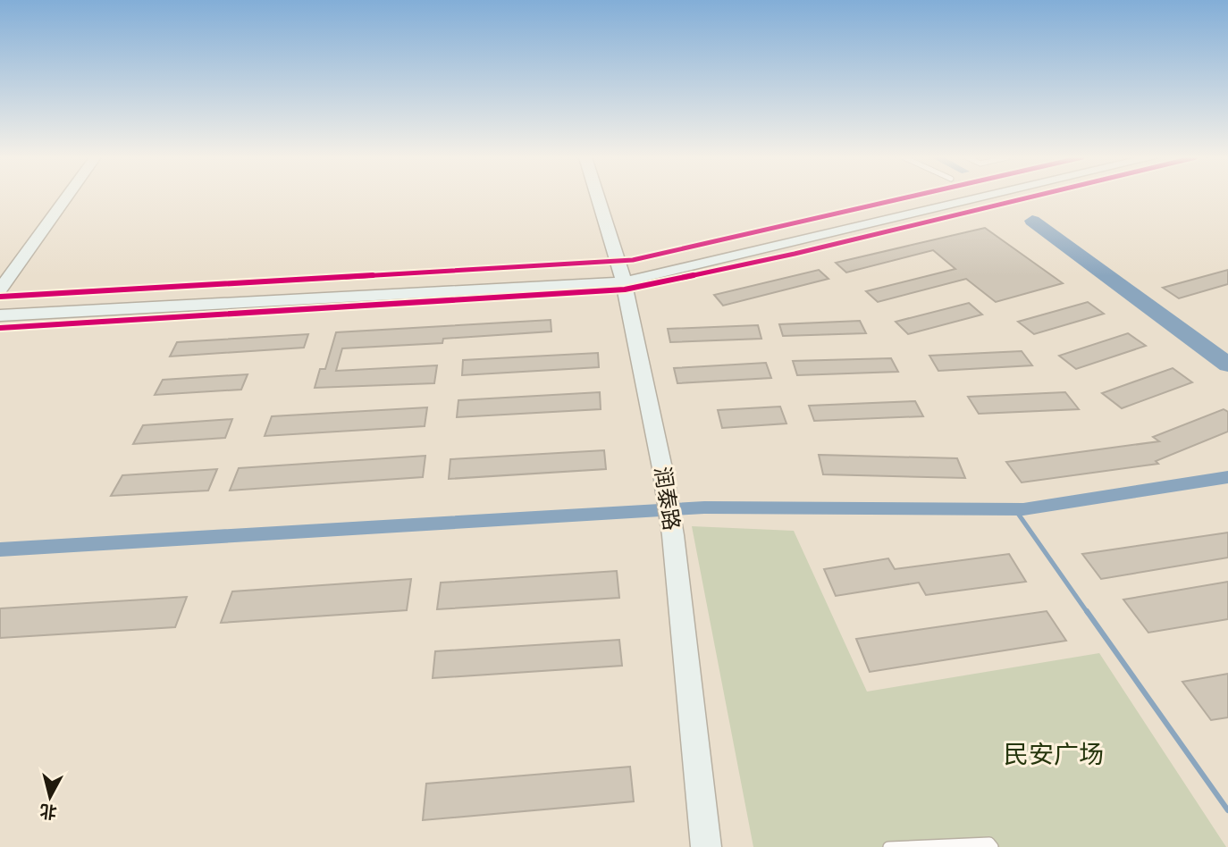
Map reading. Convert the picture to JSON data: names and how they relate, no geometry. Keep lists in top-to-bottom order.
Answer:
{
  "streets": {
    "main road": ["润泰路"]
  },
  "parks": ["民安广场"],
  "north": "bottom"
}
